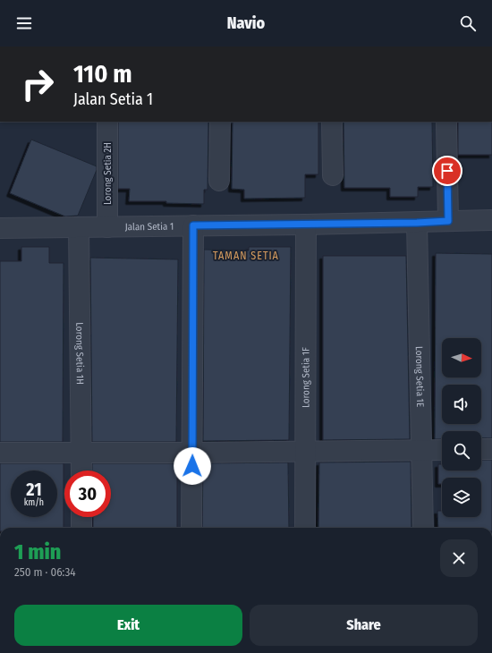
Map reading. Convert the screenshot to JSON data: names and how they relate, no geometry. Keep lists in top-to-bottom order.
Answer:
{
  "streets": {
    "street": [
      "Lorong Setia 2H",
      "Jalan Setia 1",
      "Lorong Setia 1H",
      "Lorong Setia 1E",
      "Lorong Setia 1F"
    ]
  },
  "crossings": [
    ["Lorong Setia 2H", "Jalan Setia 1"],
    ["Jalan Setia 1", "Lorong Setia 1H"],
    ["Jalan Setia 1", "Lorong Setia 1E"],
    ["Jalan Setia 1", "Lorong Setia 1F"]
  ],
  "districts": ["TAMAN SETIA"],
  "north": "right",
  "page": {
    "header": "Navio",
    "turn": ["110 m", "Jalan Setia 1"],
    "speed": "21 km/h",
    "limit": "30",
    "heading": ["1 min", "250 m · 06:34"],
    "buttons": ["Exit", "Share"]
  }
}
